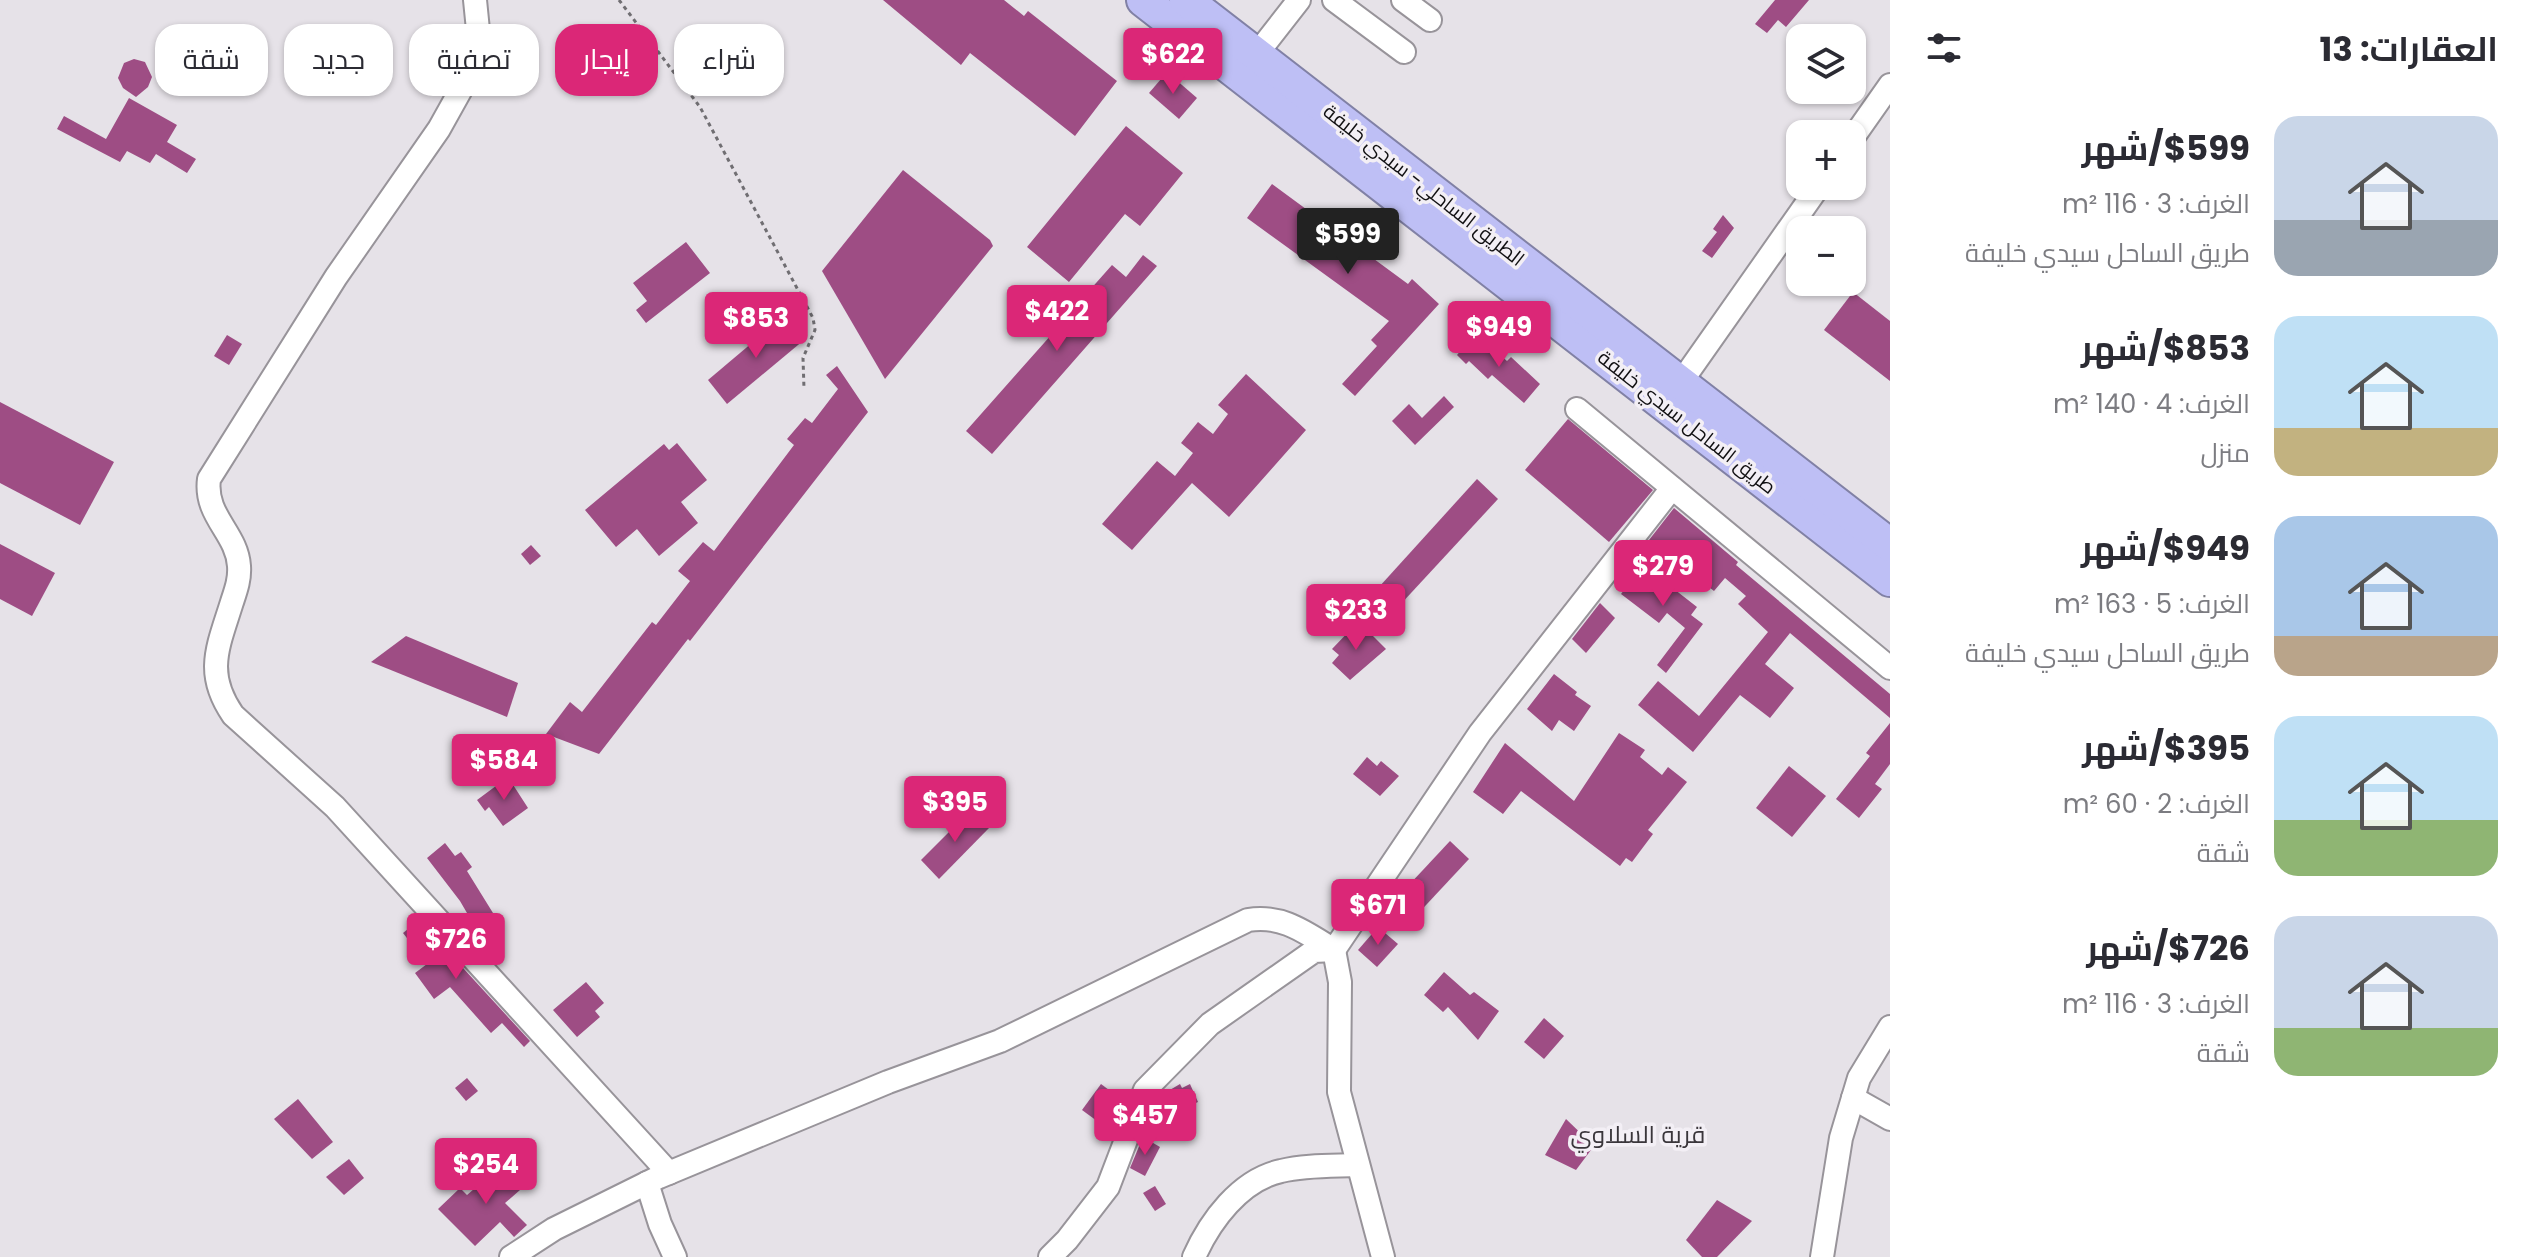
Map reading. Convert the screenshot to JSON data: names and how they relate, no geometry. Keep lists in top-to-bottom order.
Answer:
{
  "streets": {
    "highway": ["الطريق الساحلي- سيدي خليفة", "طريق الساحل سيدي خليفة"]
  },
  "crossings": [
    ["الطريق الساحلي- سيدي خليفة", "طريق الساحل سيدي خليفة"]
  ],
  "districts": ["قرية السلاوي"],
  "page": {
    "heading": "العقارات: 13",
    "map_buttons": ["+", "−"],
    "chip": [
      "شراء",
      "إيجار",
      "تصفية",
      "جديد",
      "شقة"
    ],
    "price": [
      "$622",
      "$599",
      "$422",
      "$853",
      "$949",
      "$279",
      "$233",
      "$584",
      "$395",
      "$671",
      "$726",
      "$457",
      "$254"
    ],
    "list": [
      {
        "name": "$599/شهر",
        "note": "الغرف: 3 · 116 m² · طريق الساحل سيدي خليفة"
      },
      {
        "name": "$853/شهر",
        "note": "الغرف: 4 · 140 m² · منزل"
      },
      {
        "name": "$949/شهر",
        "note": "الغرف: 5 · 163 m² · طريق الساحل سيدي خليفة"
      },
      {
        "name": "$395/شهر",
        "note": "الغرف: 2 · 60 m² · شقة"
      },
      {
        "name": "$726/شهر",
        "note": "الغرف: 3 · 116 m² · شقة"
      }
    ]
  }
}
